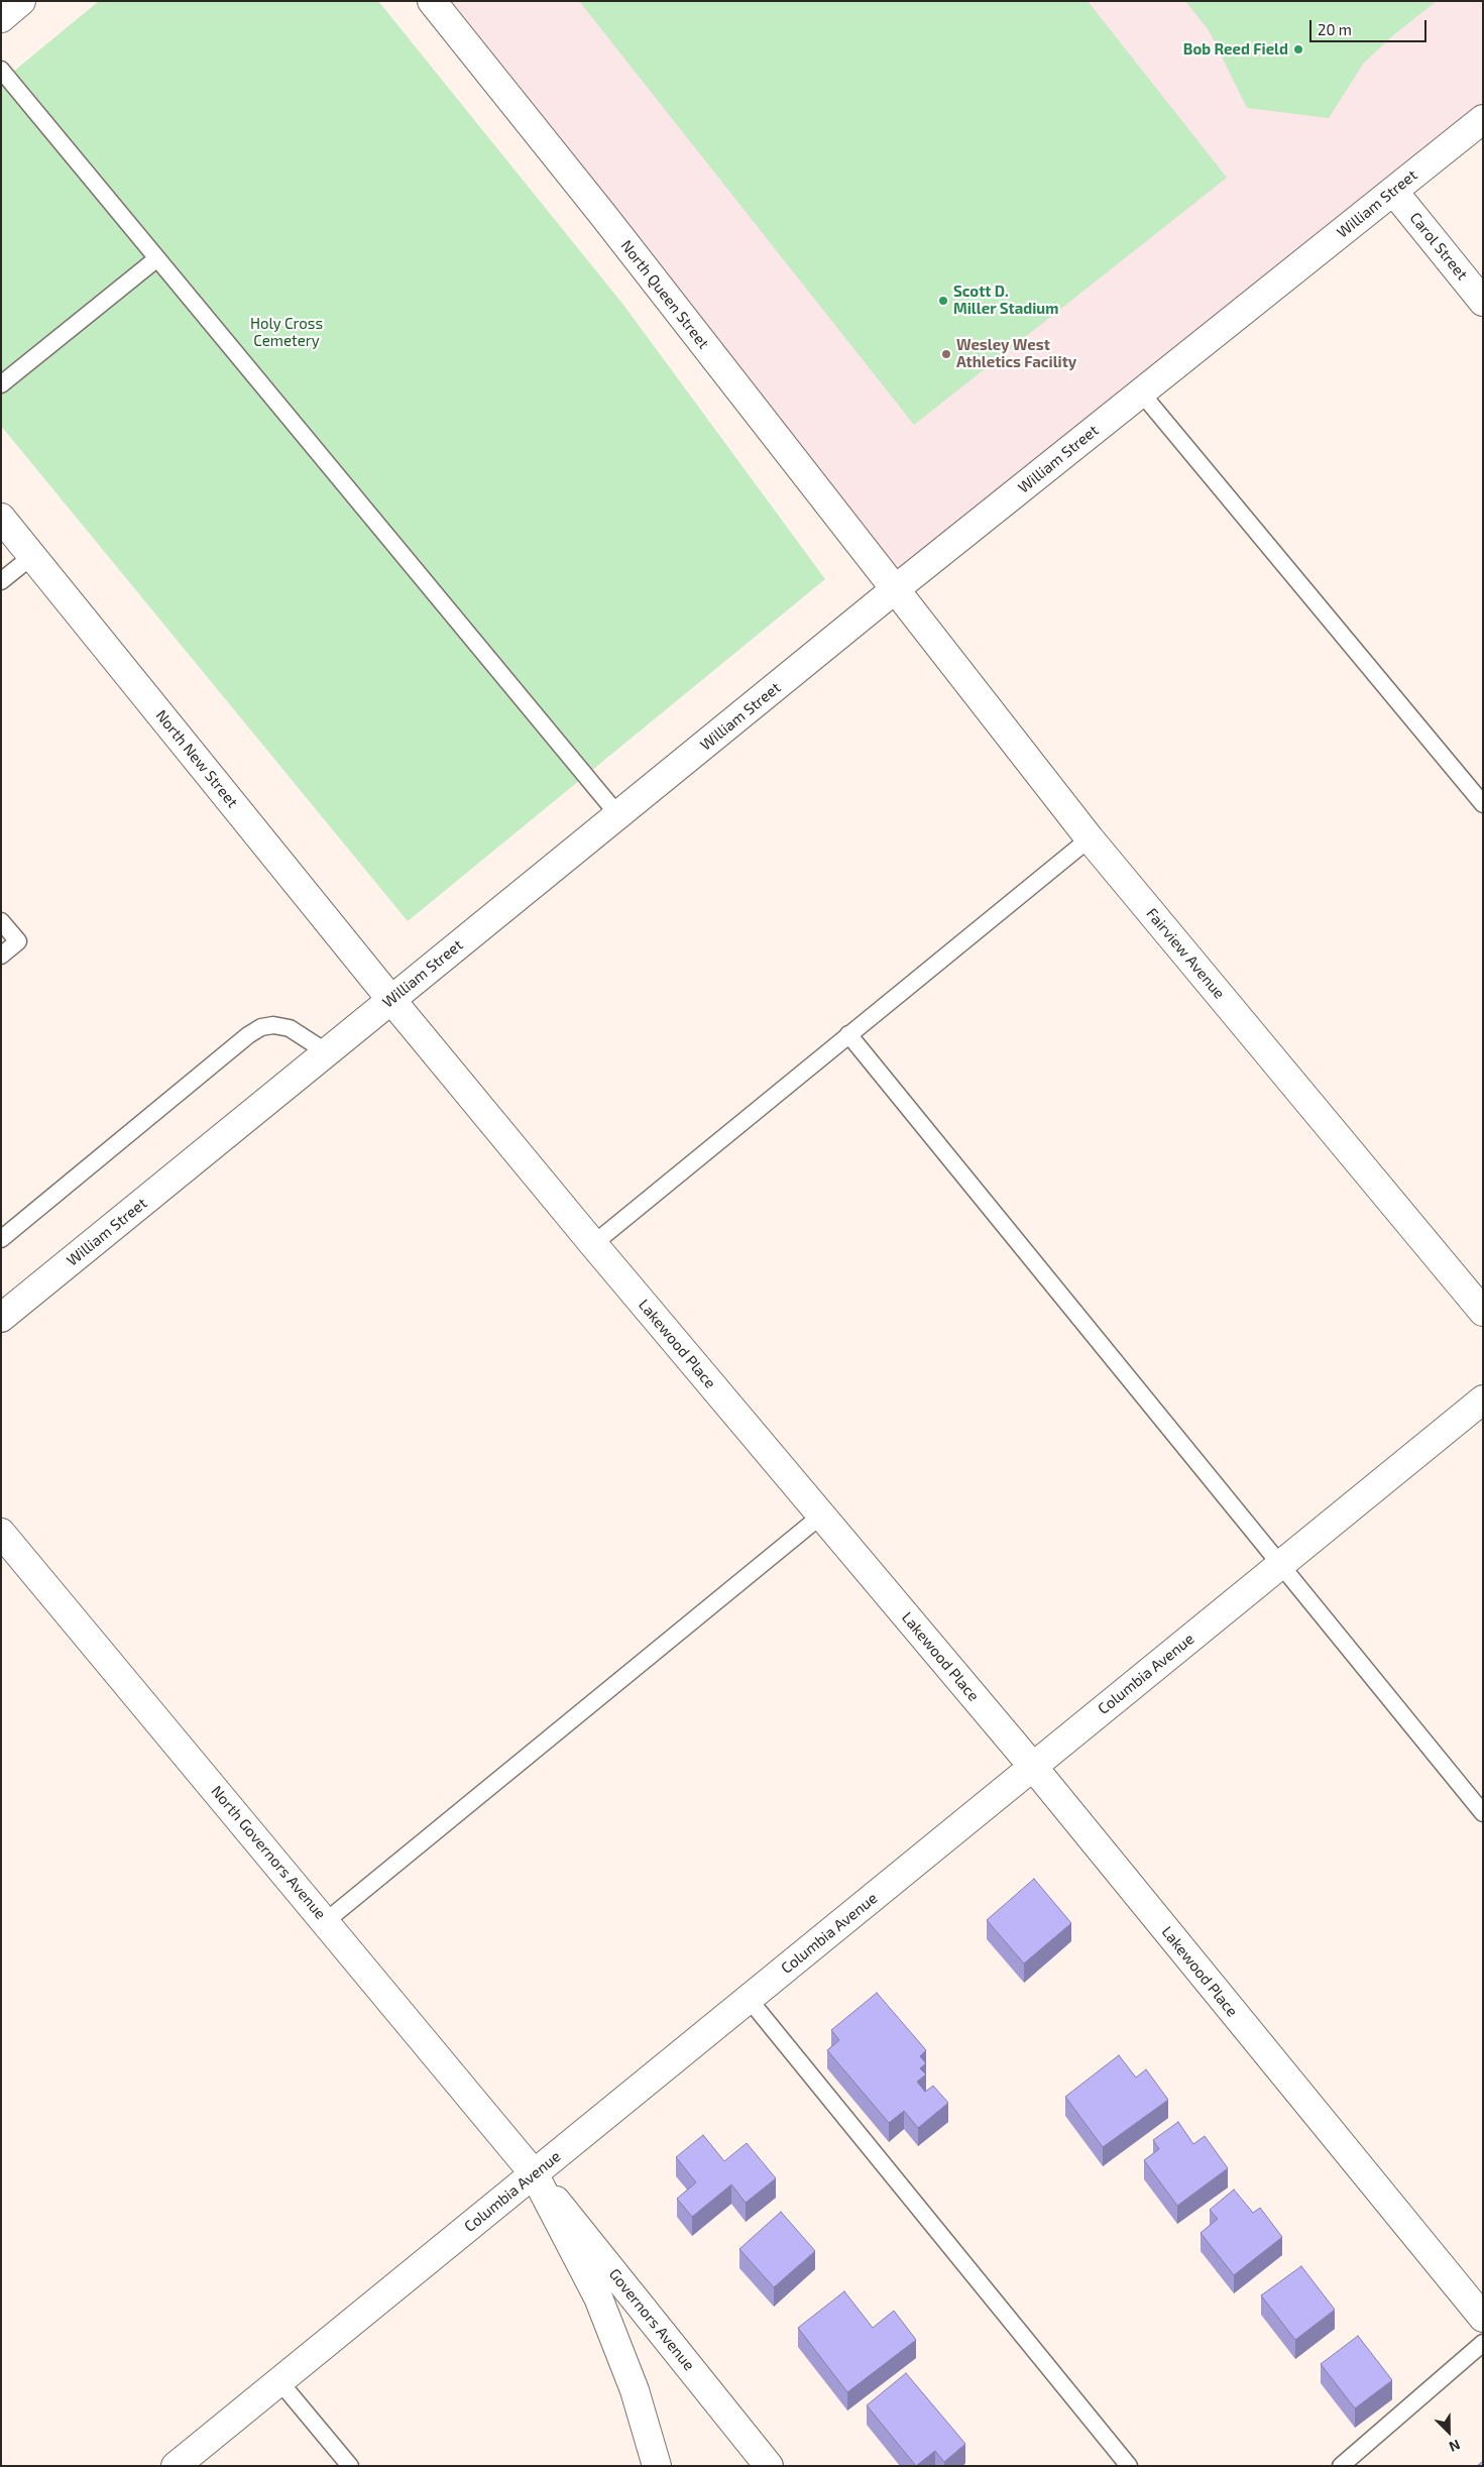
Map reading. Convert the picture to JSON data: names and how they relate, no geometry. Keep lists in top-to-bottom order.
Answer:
{
  "streets": {
    "street": [
      "William Street",
      "Carol Street",
      "North Queen Street",
      "North New Street",
      "Fairview Avenue",
      "Lakewood Place",
      "Columbia Avenue",
      "North Governors Avenue",
      "Governors Avenue"
    ]
  },
  "crossings": [
    ["William Street", "Carol Street"],
    ["William Street", "North Queen Street"],
    ["William Street", "North New Street"],
    ["William Street", "Fairview Avenue"],
    ["William Street", "Lakewood Place"],
    ["North Queen Street", "Fairview Avenue"],
    ["North New Street", "Lakewood Place"],
    ["Lakewood Place", "Columbia Avenue"],
    ["Columbia Avenue", "North Governors Avenue"],
    ["Columbia Avenue", "Governors Avenue"],
    ["North Governors Avenue", "Governors Avenue"]
  ],
  "parks": ["Holy Cross Cemetery"],
  "places": ["Bob Reed Field", "Scott D. Miller Stadium", "Wesley West Athletics Facility"],
  "scale_bar": "20 m",
  "north": "bottom right"
}
